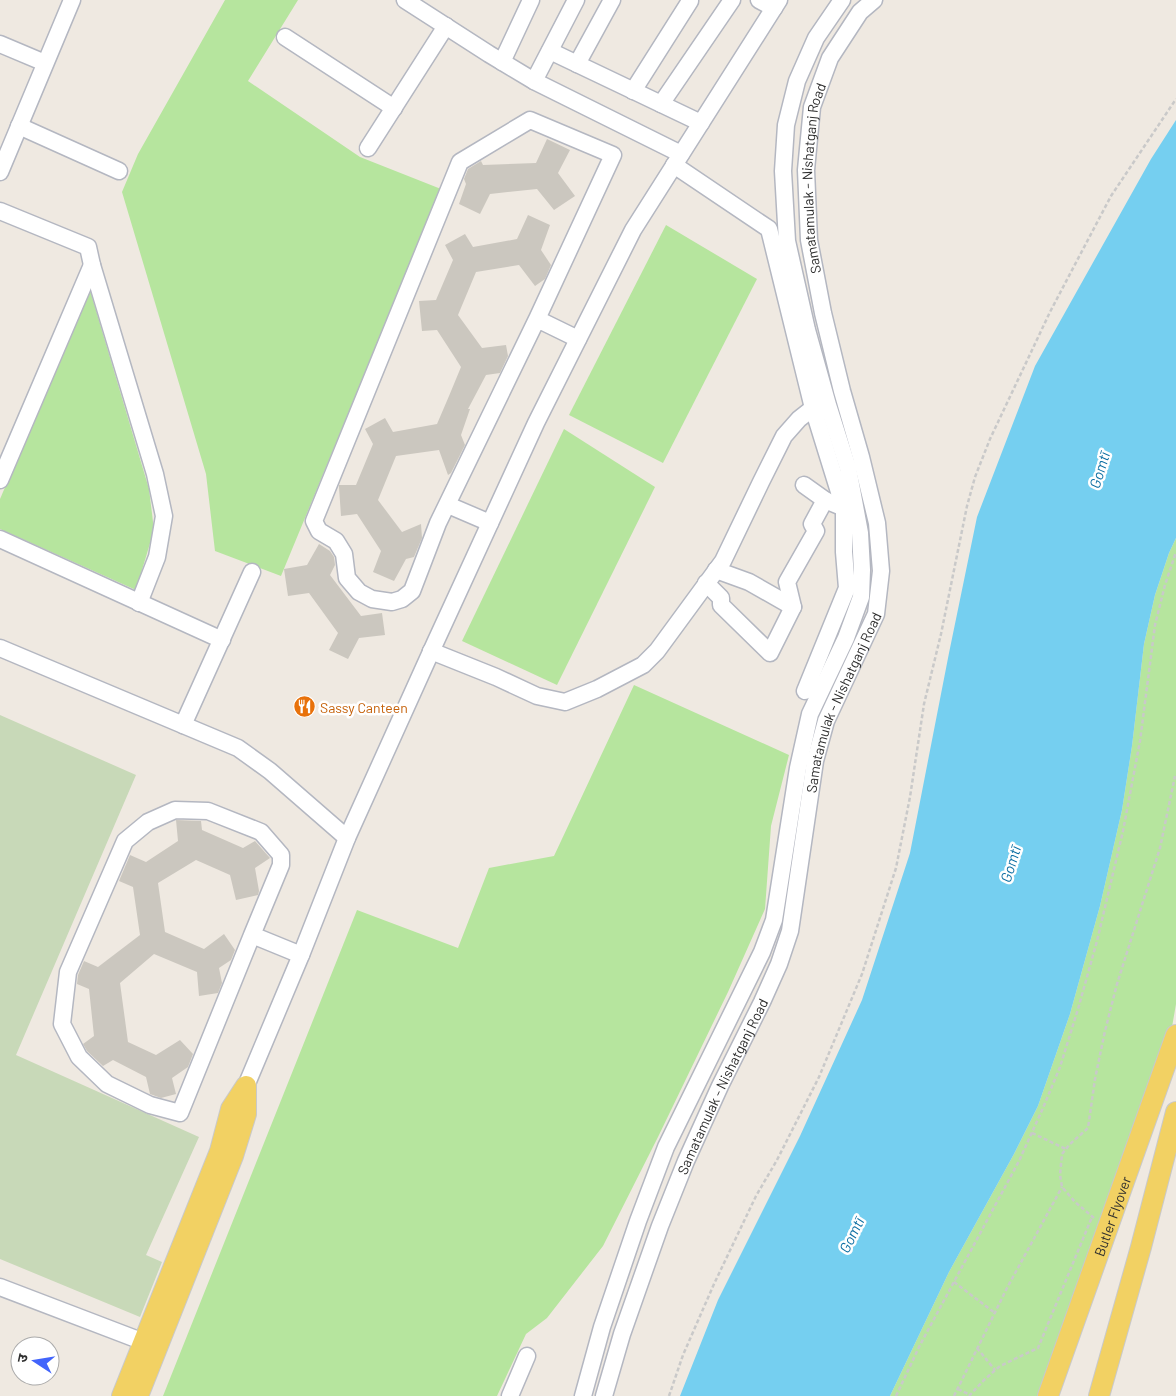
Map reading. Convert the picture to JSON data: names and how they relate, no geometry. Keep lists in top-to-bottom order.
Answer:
{
  "streets": {
    "main road": ["Butler Flyover"],
    "street": ["Samatamulak - Nishatganj Road"]
  },
  "water": ["Gomtī"],
  "places": {
    "restaurant": ["Sassy Canteen"]
  },
  "north": "left"
}
